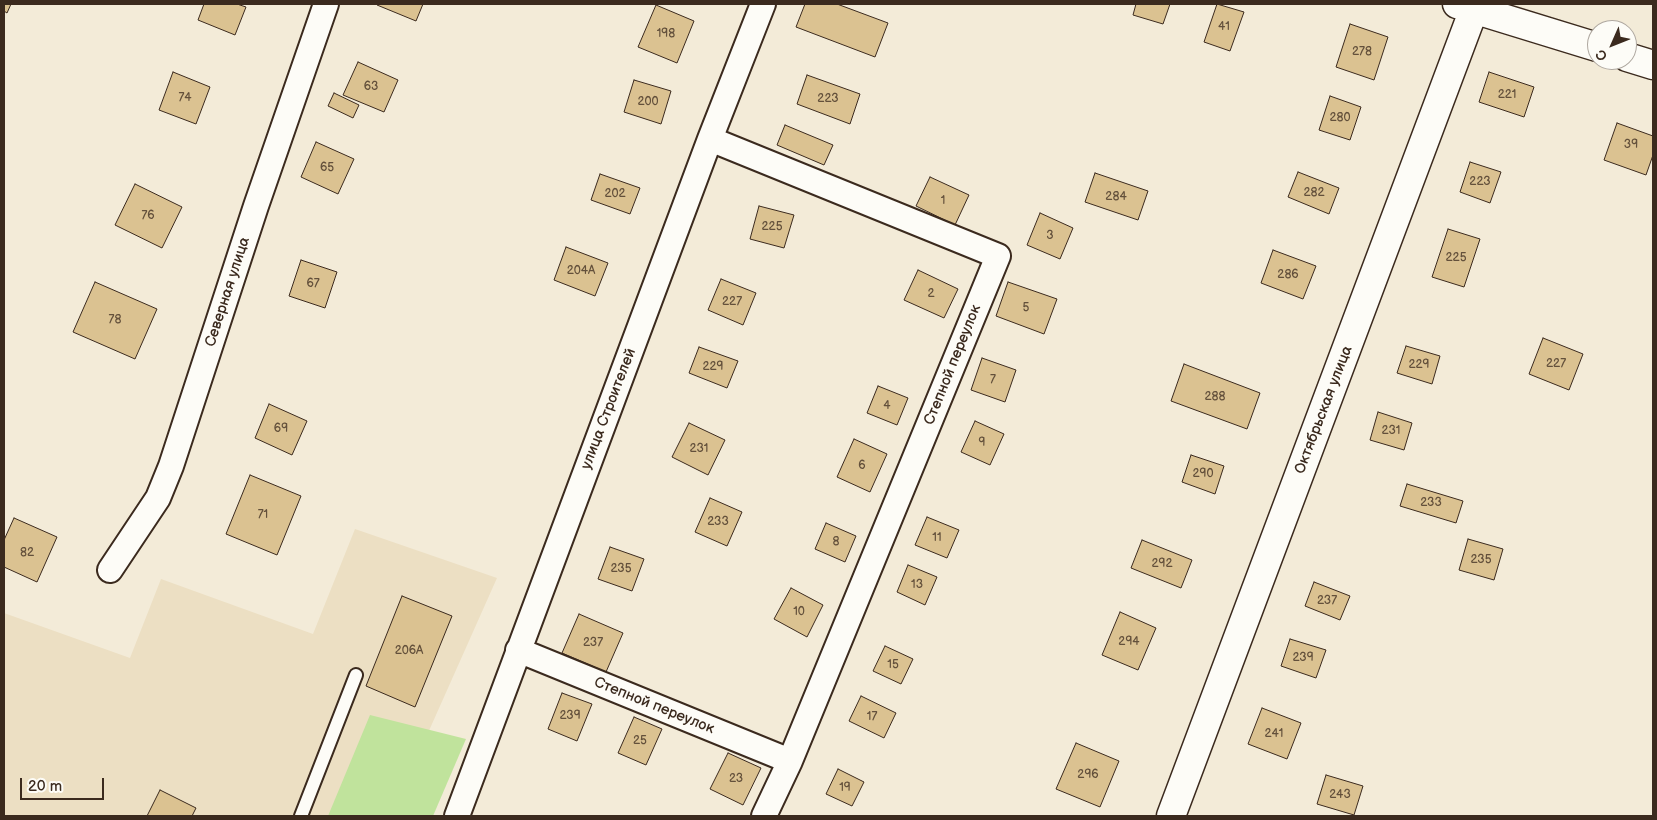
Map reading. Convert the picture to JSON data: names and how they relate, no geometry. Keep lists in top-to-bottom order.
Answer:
{
  "streets": {
    "street": [
      "Северная улица",
      "Степной переулок",
      "улица Строителей",
      "Октябрьская улица"
    ]
  },
  "crossings": [
    ["Степной переулок", "улица Строителей"]
  ],
  "house_numbers": [
    "41",
    "198",
    "278",
    "63",
    "221",
    "74",
    "223",
    "200",
    "280",
    "39",
    "65",
    "223",
    "282",
    "202",
    "284",
    "1",
    "76",
    "225",
    "3",
    "225",
    "204А",
    "286",
    "67",
    "2",
    "227",
    "5",
    "78",
    "227",
    "229",
    "229",
    "7",
    "288",
    "4",
    "69",
    "231",
    "9",
    "231",
    "6",
    "290",
    "233",
    "71",
    "233",
    "11",
    "8",
    "82",
    "235",
    "292",
    "235",
    "13",
    "237",
    "10",
    "294",
    "237",
    "206А",
    "239",
    "15",
    "239",
    "17",
    "241",
    "25",
    "296",
    "23",
    "19",
    "243"
  ],
  "scale_bar": "20 m",
  "north": "bottom left"
}
